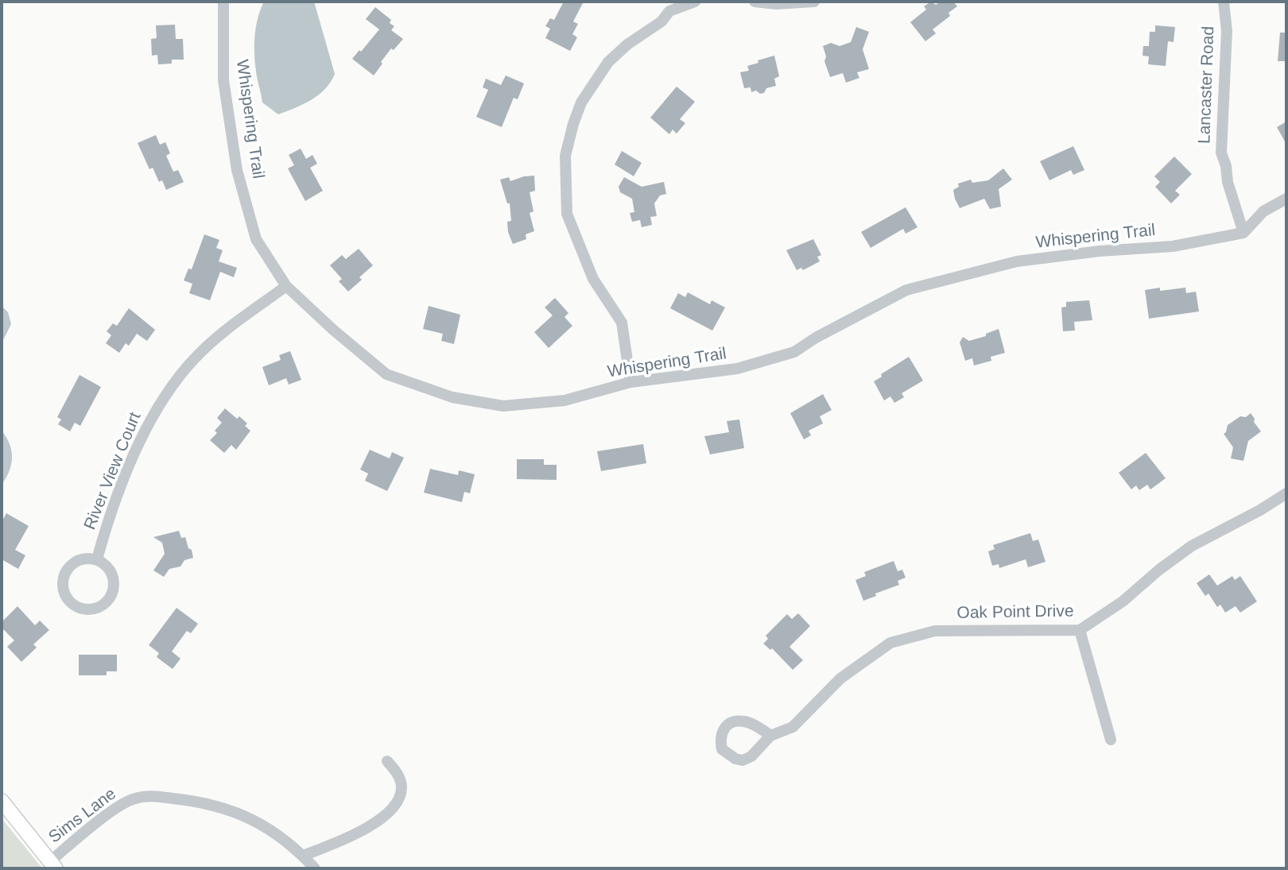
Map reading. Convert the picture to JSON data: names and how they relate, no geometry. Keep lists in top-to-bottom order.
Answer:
{
  "streets": {
    "street": [
      "Lancaster Road",
      "Whispering Trail",
      "River View Court",
      "Oak Point Drive",
      "Sims Lane"
    ]
  },
  "crossings": [
    ["Lancaster Road", "Whispering Trail"],
    ["Whispering Trail", "River View Court"]
  ]
}
